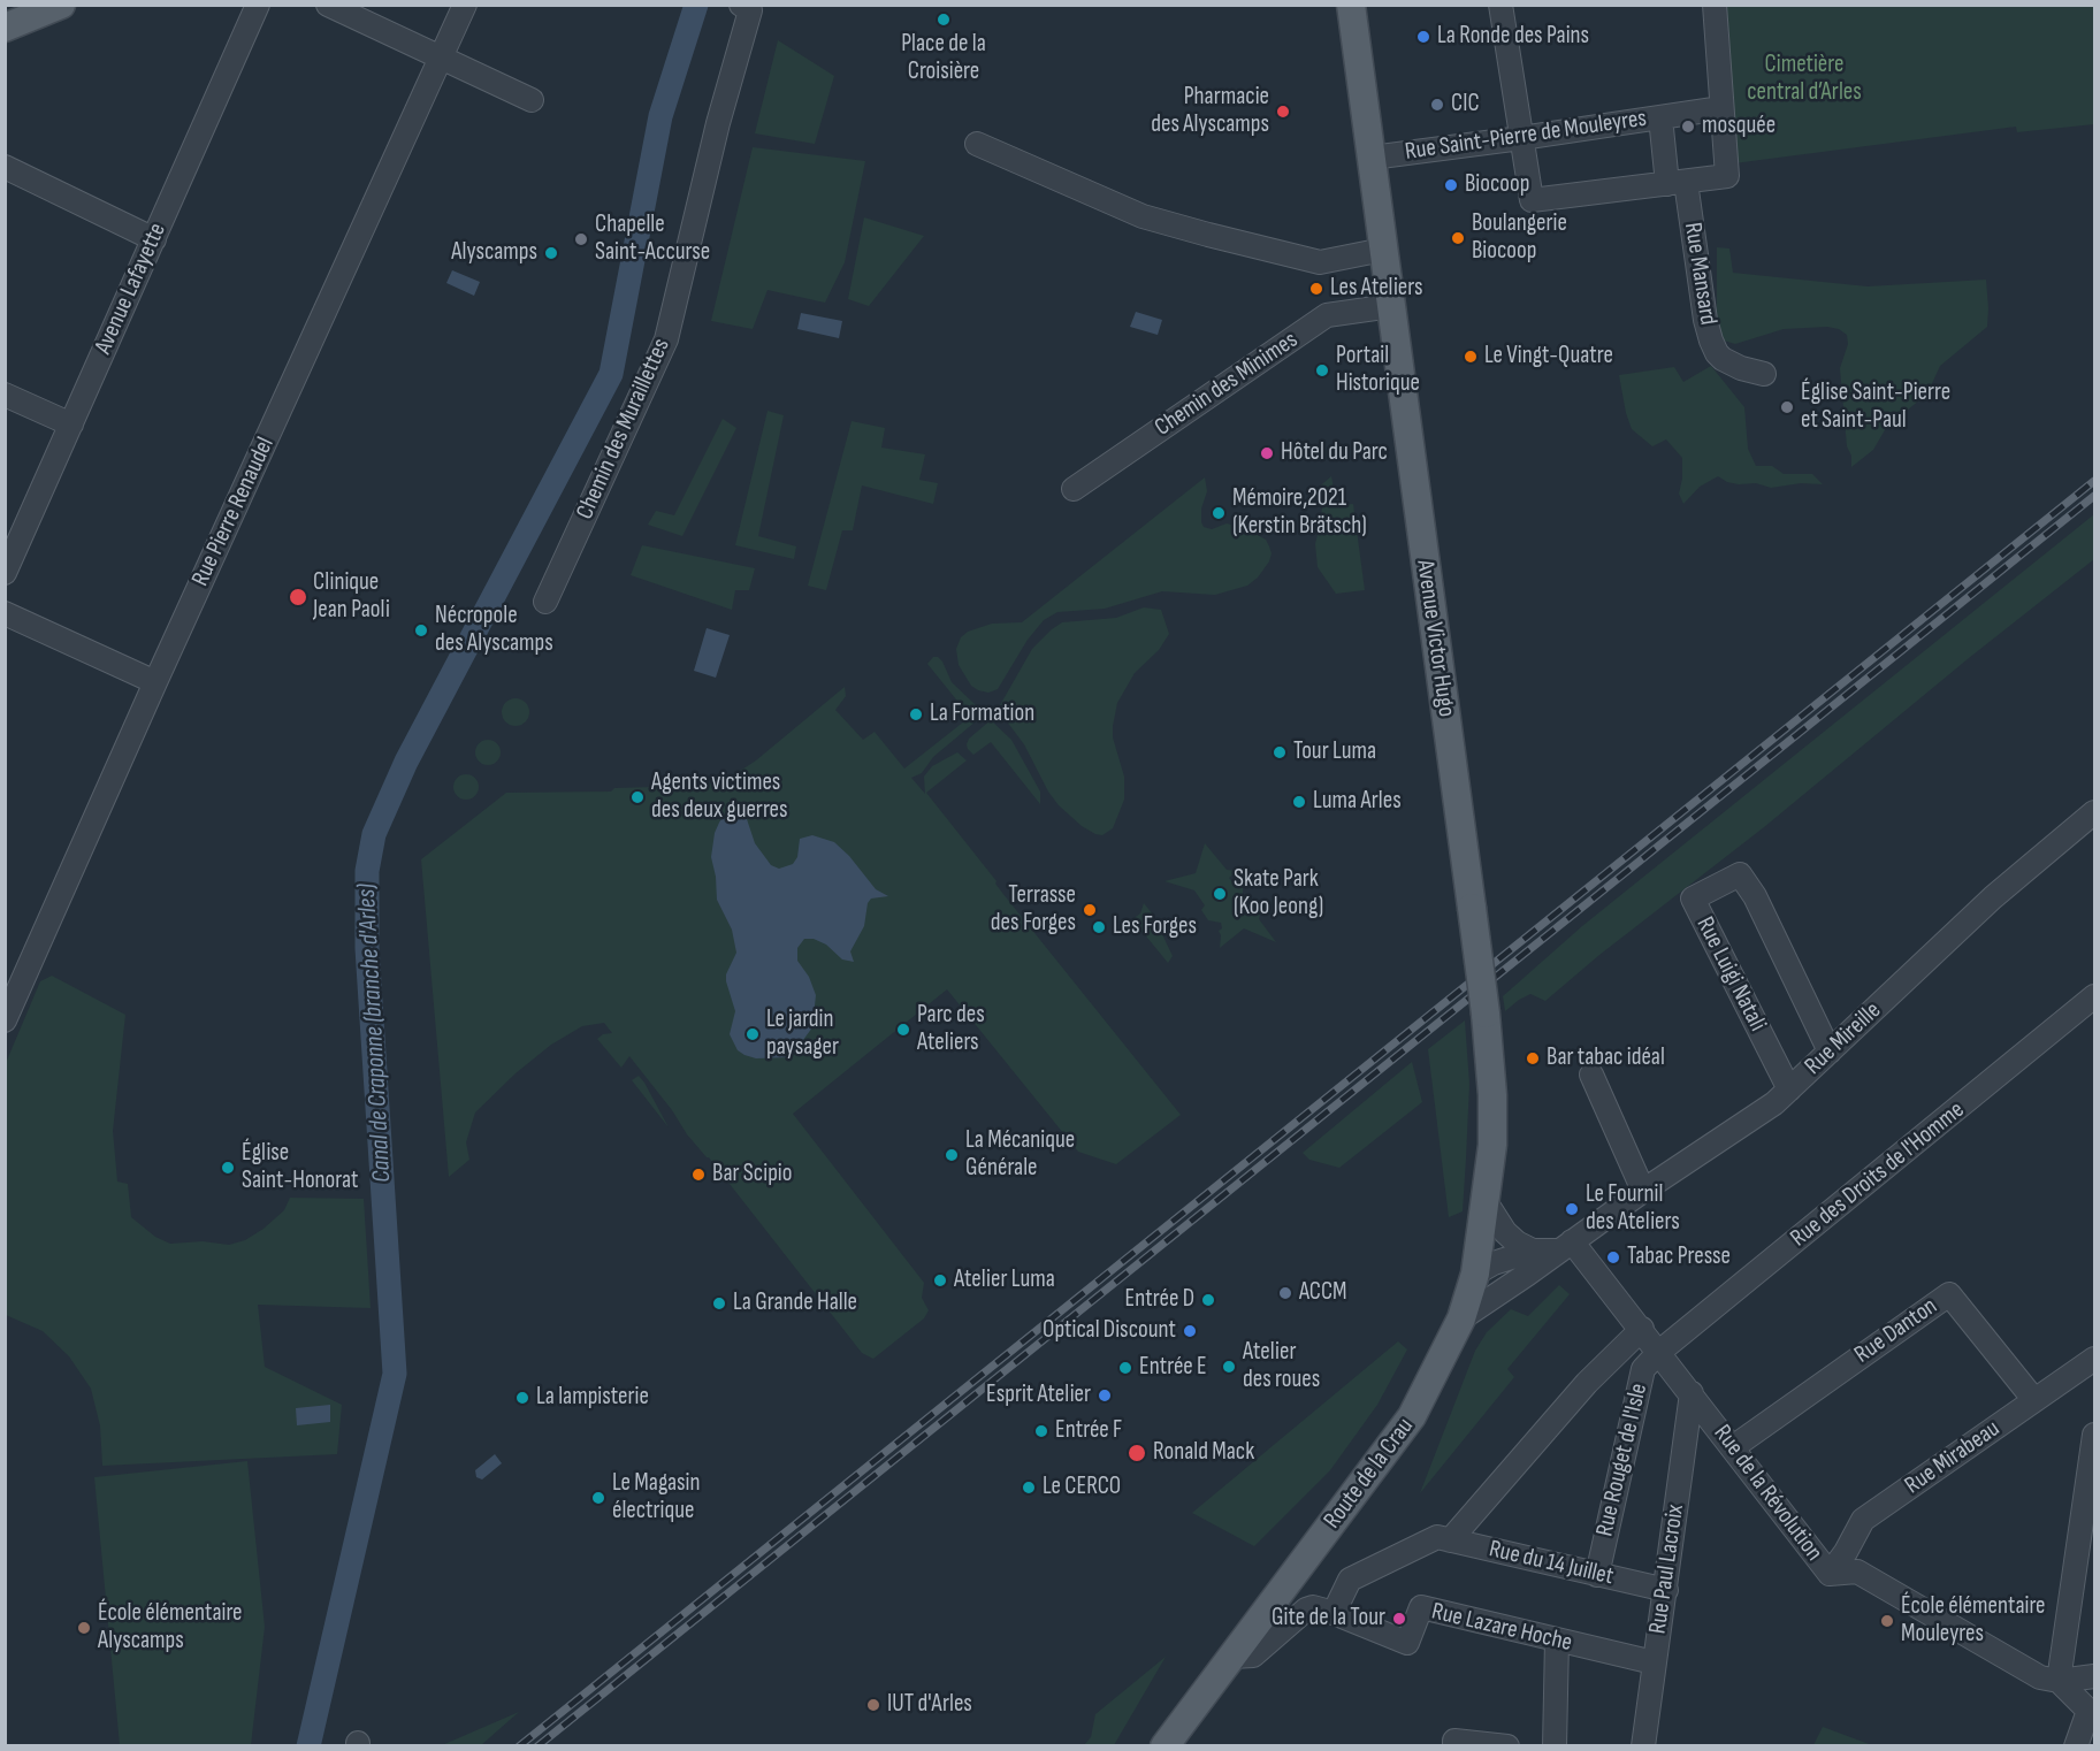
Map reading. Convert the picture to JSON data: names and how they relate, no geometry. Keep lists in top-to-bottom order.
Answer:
{
  "streets": {
    "main road": ["Avenue Victor Hugo", "Route de la Crau"],
    "street": [
      "Rue Saint-Pierre de Mouleyres",
      "Rue Mansard",
      "Avenue Lafayette",
      "Chemin des Minimes",
      "Chemin des Muraillettes",
      "Rue Pierre Renaudel",
      "Rue Luigi Natali",
      "Rue Mireille",
      "Rue des Droits de l'Homme",
      "Rue Danton",
      "Rue Mirabeau",
      "Rue Rouget de l'Isle",
      "Rue de la Révolution",
      "Rue du 14 Juillet",
      "Rue Paul Lacroix",
      "Rue Lazare Hoche"
    ]
  },
  "crossings": [
    ["Rue Saint-Pierre de Mouleyres", "Rue Mansard"],
    ["Rue Saint-Pierre de Mouleyres", "Avenue Victor Hugo"],
    ["Chemin des Minimes", "Avenue Victor Hugo"],
    ["Avenue Victor Hugo", "Route de la Crau"],
    ["Rue Luigi Natali", "Rue Mireille"],
    ["Rue Mireille", "Route de la Crau"],
    ["Rue Mireille", "Rue de la Révolution"],
    ["Rue des Droits de l'Homme", "Rue Rouget de l'Isle"],
    ["Rue des Droits de l'Homme", "Rue de la Révolution"],
    ["Rue Danton", "Rue Mirabeau"],
    ["Rue Danton", "Rue de la Révolution"],
    ["Rue Mirabeau", "Rue de la Révolution"],
    ["Rue Rouget de l'Isle", "Rue de la Révolution"],
    ["Rue Rouget de l'Isle", "Rue du 14 Juillet"],
    ["Rue de la Révolution", "Rue Paul Lacroix"],
    ["Rue du 14 Juillet", "Rue Paul Lacroix"],
    ["Rue Paul Lacroix", "Rue Lazare Hoche"]
  ],
  "water": ["Canal de Craponne (branche d'Arles)"],
  "parks": ["Cimetière central d’Arles"],
  "places": [
    "Place de la Croisière",
    "La Ronde des Pains",
    "CIC",
    "Pharmacie des Alyscamps",
    "mosquée",
    "Biocoop",
    "Boulangerie Biocoop",
    "Chapelle Saint-Accurse",
    "Alyscamps",
    "Les Ateliers",
    "Le Vingt-Quatre",
    "Portail Historique",
    "Église Saint-Pierre et Saint-Paul",
    "Hôtel du Parc",
    "Mémoire,2021 (Kerstin Brätsch)",
    "Clinique Jean Paoli",
    "Nécropole des Alyscamps",
    "La Formation",
    "Tour Luma",
    "Agents victimes des deux guerres",
    "Luma Arles",
    "Skate Park (Koo Jeong)",
    "Terrasse des Forges",
    "Les Forges",
    "Parc des Ateliers",
    "Le jardin paysager",
    "Bar tabac idéal",
    "La Mécanique Générale",
    "Église Saint-Honorat",
    "Bar Scipio",
    "Le Fournil des Ateliers",
    "Tabac Presse",
    "Atelier Luma",
    "ACCM",
    "Entrée D",
    "La Grande Halle",
    "Optical Discount",
    "Atelier des roues",
    "Entrée E",
    "Esprit Atelier",
    "La lampisterie",
    "Entrée F",
    "Ronald Mack",
    "Le CERCO",
    "Le Magasin électrique",
    "Gite de la Tour",
    "École élémentaire Mouleyres",
    "École élémentaire Alyscamps",
    "IUT d'Arles"
  ]
}
